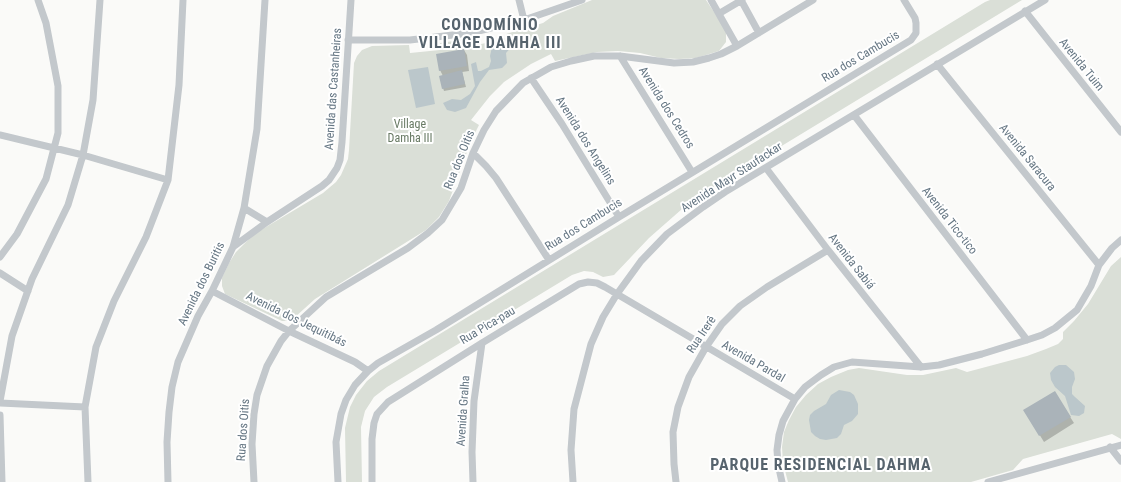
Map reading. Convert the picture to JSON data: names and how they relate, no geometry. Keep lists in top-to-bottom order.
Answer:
{
  "streets": {
    "street": [
      "Rua dos Cambucis",
      "Avenida Tuim",
      "Avenida das Castanheiras",
      "Avenida dos Cedros",
      "Avenida dos Angelins",
      "Avenida Saracura",
      "Rua dos Oitis",
      "Avenida Mayr Staufackar",
      "Avenida Tico-tico",
      "Avenida Sabiá",
      "Avenida dos Buritis",
      "Avenida dos Jequitibás",
      "Rua Pica-pau",
      "Rua Irerê",
      "Avenida Pardal",
      "Avenida Gralha"
    ]
  },
  "crossings": [
    ["Rua dos Cambucis", "Avenida dos Cedros"],
    ["Rua dos Cambucis", "Avenida dos Angelins"],
    ["Rua dos Cambucis", "Avenida dos Jequitibás"],
    ["Avenida Tuim", "Avenida Mayr Staufackar"],
    ["Avenida das Castanheiras", "Avenida dos Buritis"],
    ["Avenida dos Cedros", "Rua dos Oitis"],
    ["Avenida dos Angelins", "Rua dos Oitis"],
    ["Avenida Saracura", "Avenida Mayr Staufackar"],
    ["Rua dos Oitis", "Avenida dos Jequitibás"],
    ["Avenida Mayr Staufackar", "Avenida Tico-tico"],
    ["Avenida Mayr Staufackar", "Avenida Sabiá"],
    ["Avenida Mayr Staufackar", "Rua Pica-pau"],
    ["Avenida Mayr Staufackar", "Avenida Pardal"],
    ["Avenida Sabiá", "Rua Irerê"],
    ["Avenida dos Buritis", "Avenida dos Jequitibás"],
    ["Rua Pica-pau", "Avenida Pardal"],
    ["Rua Pica-pau", "Avenida Gralha"],
    ["Rua Irerê", "Avenida Pardal"]
  ],
  "districts": ["CONDOMÍNIO VILLAGE DAMHA III", "PARQUE RESIDENCIAL DAHMA"],
  "parks": ["Village Damha III"]
}
